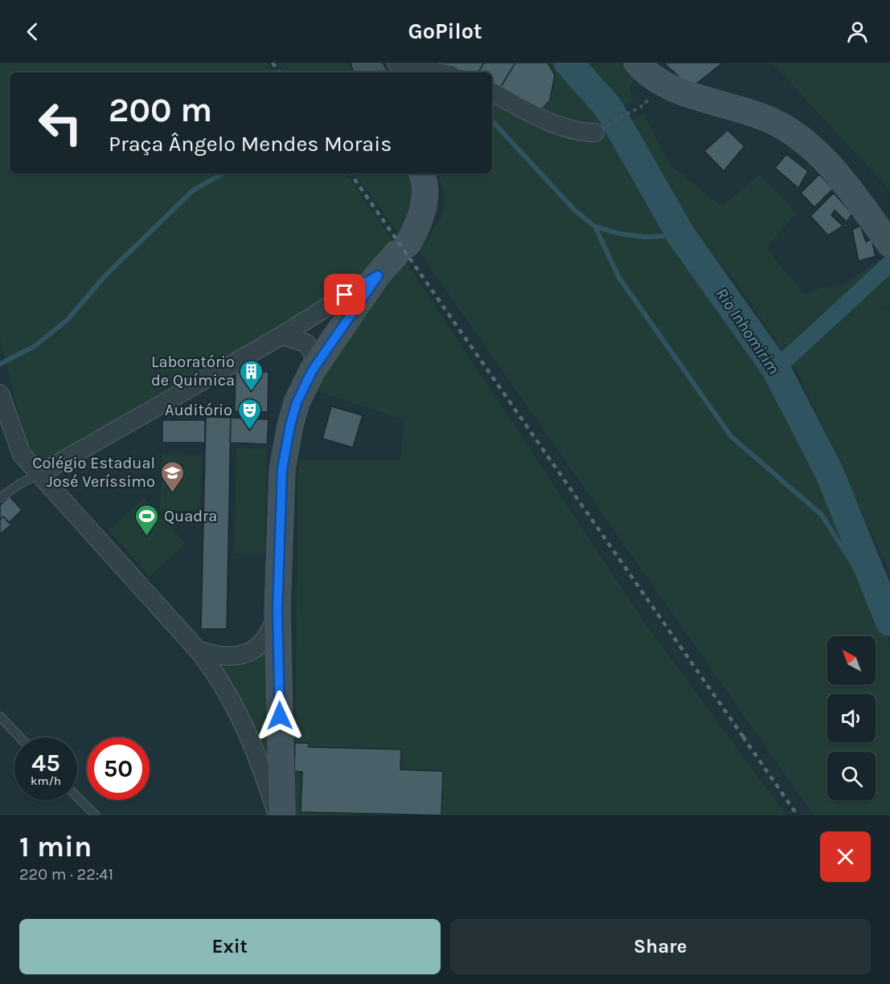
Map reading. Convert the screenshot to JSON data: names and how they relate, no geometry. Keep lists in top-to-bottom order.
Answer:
{
  "water": ["Rio Inhomirim"],
  "places": {
    "building": ["Laboratório de Química"],
    "theatre": ["Auditório"],
    "school or university": ["Colégio Estadual José Veríssimo"],
    "sports": ["Quadra"]
  },
  "north": "top left",
  "page": {
    "header": "GoPilot",
    "turn": ["200 m", "Praça Ângelo Mendes Morais"],
    "speed": "45 km/h",
    "limit": "50",
    "heading": ["1 min", "220 m · 22:41"],
    "buttons": ["Exit", "Share"]
  }
}
